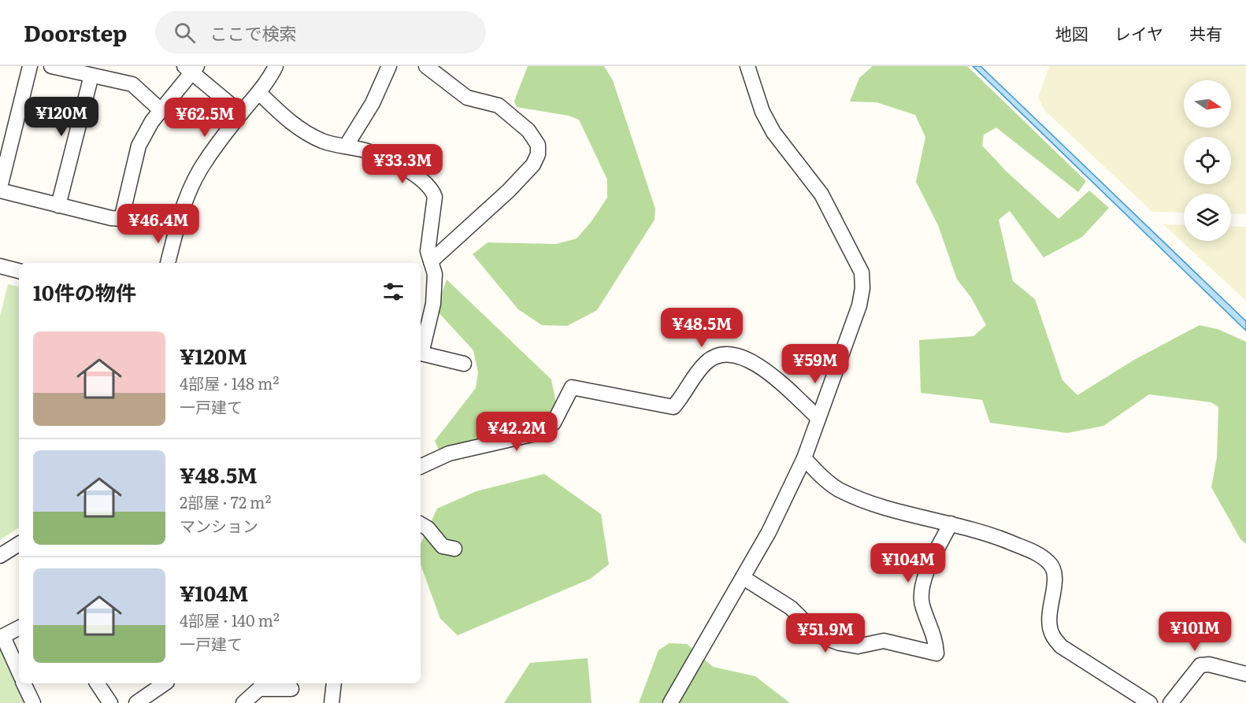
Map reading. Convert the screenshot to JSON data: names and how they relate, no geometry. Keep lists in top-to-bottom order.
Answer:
{
  "north": "right",
  "page": {
    "header": "Doorstep",
    "search": "ここで検索",
    "nav": ["地図", "レイヤ", "共有"],
    "price": [
      "¥120M",
      "¥62.5M",
      "¥33.3M",
      "¥46.4M",
      "¥48.5M",
      "¥59M",
      "¥42.2M",
      "¥104M",
      "¥101M",
      "¥51.9M"
    ],
    "heading": "10件の物件",
    "list": [
      {
        "name": "¥120M",
        "note": "4部屋 · 148 m² · 一戸建て"
      },
      {
        "name": "¥48.5M",
        "note": "2部屋 · 72 m² · マンション"
      },
      {
        "name": "¥104M",
        "note": "4部屋 · 140 m² · 一戸建て"
      }
    ]
  }
}
